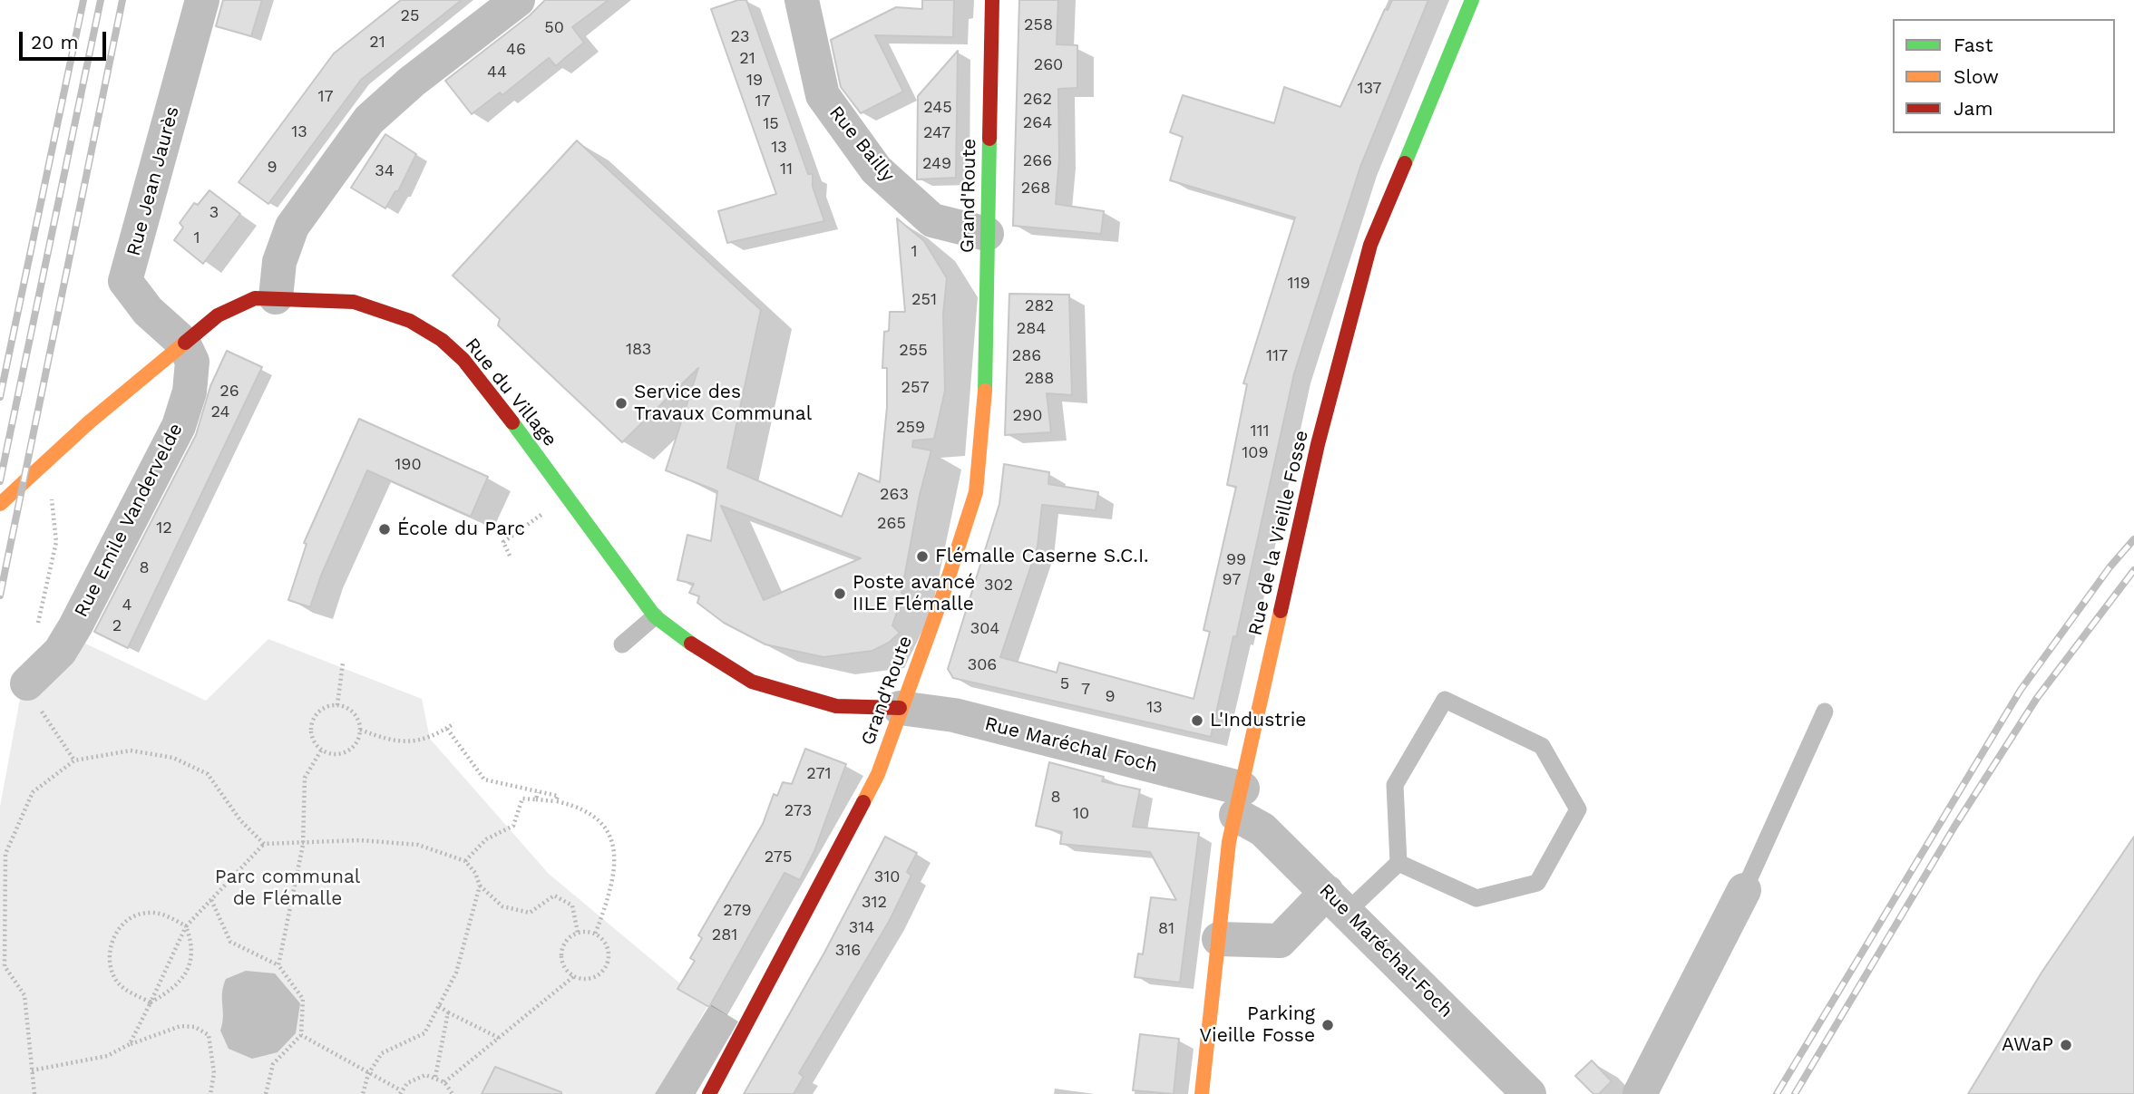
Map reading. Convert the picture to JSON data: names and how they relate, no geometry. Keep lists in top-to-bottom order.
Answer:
{
  "streets": {
    "street": [
      "Rue Bailly",
      "Rue Jean Jaurès",
      "Grand'Route",
      "Rue du Village",
      "Rue Emile Vandervelde",
      "Rue de la Vieille Fosse",
      "Rue Maréchal Foch",
      "Rue Maréchal-Foch"
    ]
  },
  "crossings": [
    ["Rue Bailly", "Grand'Route"],
    ["Rue Jean Jaurès", "Rue du Village"],
    ["Rue Jean Jaurès", "Rue Emile Vandervelde"],
    ["Grand'Route", "Rue du Village"],
    ["Grand'Route", "Rue Maréchal Foch"],
    ["Rue du Village", "Rue Emile Vandervelde"],
    ["Rue du Village", "Rue Maréchal Foch"],
    ["Rue de la Vieille Fosse", "Rue Maréchal Foch"],
    ["Rue de la Vieille Fosse", "Rue Maréchal-Foch"],
    ["Rue Maréchal Foch", "Rue Maréchal-Foch"]
  ],
  "parks": ["Parc communal de Flémalle"],
  "places": [
    "Service des Travaux Communal",
    "École du Parc",
    "Flémalle Caserne S.C.I.",
    "Poste avancé IILE Flémalle",
    "L'Industrie",
    "Parking Vieille Fosse",
    "AWaP"
  ],
  "house_numbers": [
    "25",
    "258",
    "50",
    "23",
    "21",
    "46",
    "21",
    "260",
    "44",
    "19",
    "137",
    "17",
    "262",
    "17",
    "245",
    "264",
    "15",
    "13",
    "247",
    "13",
    "266",
    "249",
    "9",
    "11",
    "34",
    "268",
    "3",
    "1",
    "1",
    "119",
    "251",
    "282",
    "284",
    "183",
    "255",
    "286",
    "117",
    "288",
    "257",
    "26",
    "24",
    "290",
    "259",
    "111",
    "109",
    "190",
    "263",
    "265",
    "12",
    "99",
    "8",
    "97",
    "302",
    "4",
    "2",
    "304",
    "306",
    "5",
    "7",
    "9",
    "13",
    "271",
    "8",
    "273",
    "10",
    "275",
    "310",
    "312",
    "279",
    "314",
    "81",
    "281",
    "316"
  ],
  "legend": ["Fast", "Slow", "Jam"],
  "scale_bar": "20 m"
}
